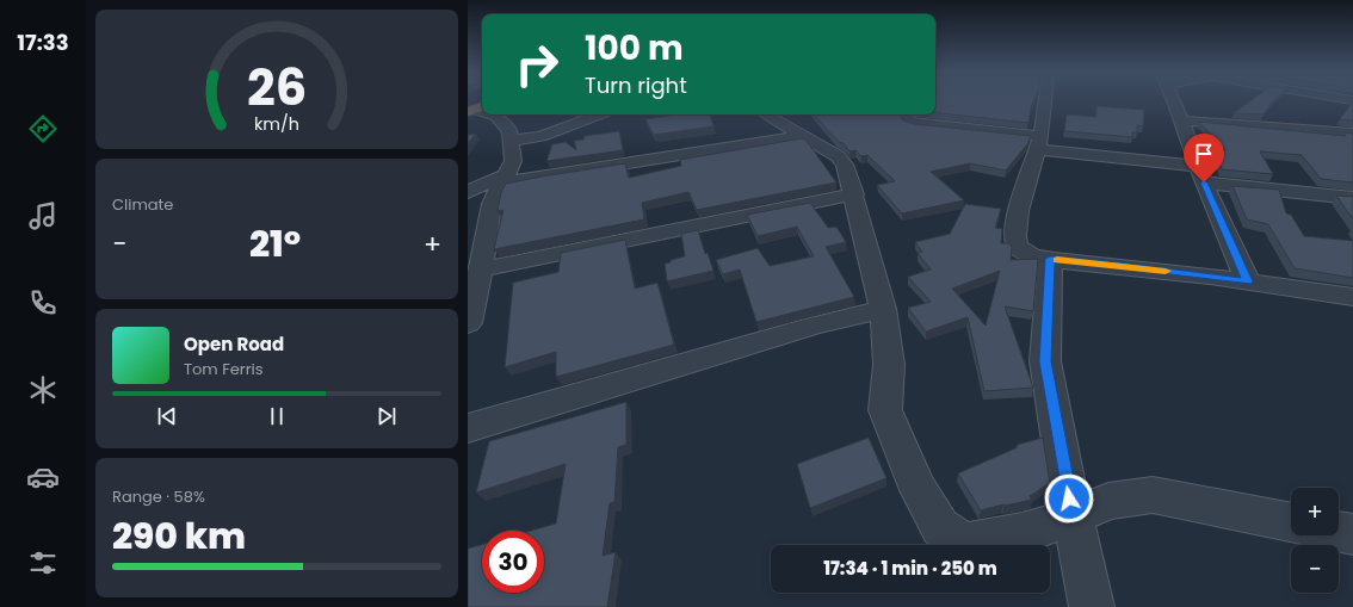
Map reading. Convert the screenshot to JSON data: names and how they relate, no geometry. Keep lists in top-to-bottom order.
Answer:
{
  "page": {
    "tabs": "17:33",
    "turn": ["100 m", "Turn right"],
    "tile": [
      "Climate",
      ["Range · 58%", "290 km"]
    ],
    "heat": ["−", "21°", "+"],
    "song": ["Open Road", "Tom Ferris"],
    "map_buttons": ["+", "−"],
    "limit": "30",
    "trip": "17:34 · 1 min · 250 m",
    "gauge": ["26", "km/h"]
  }
}
